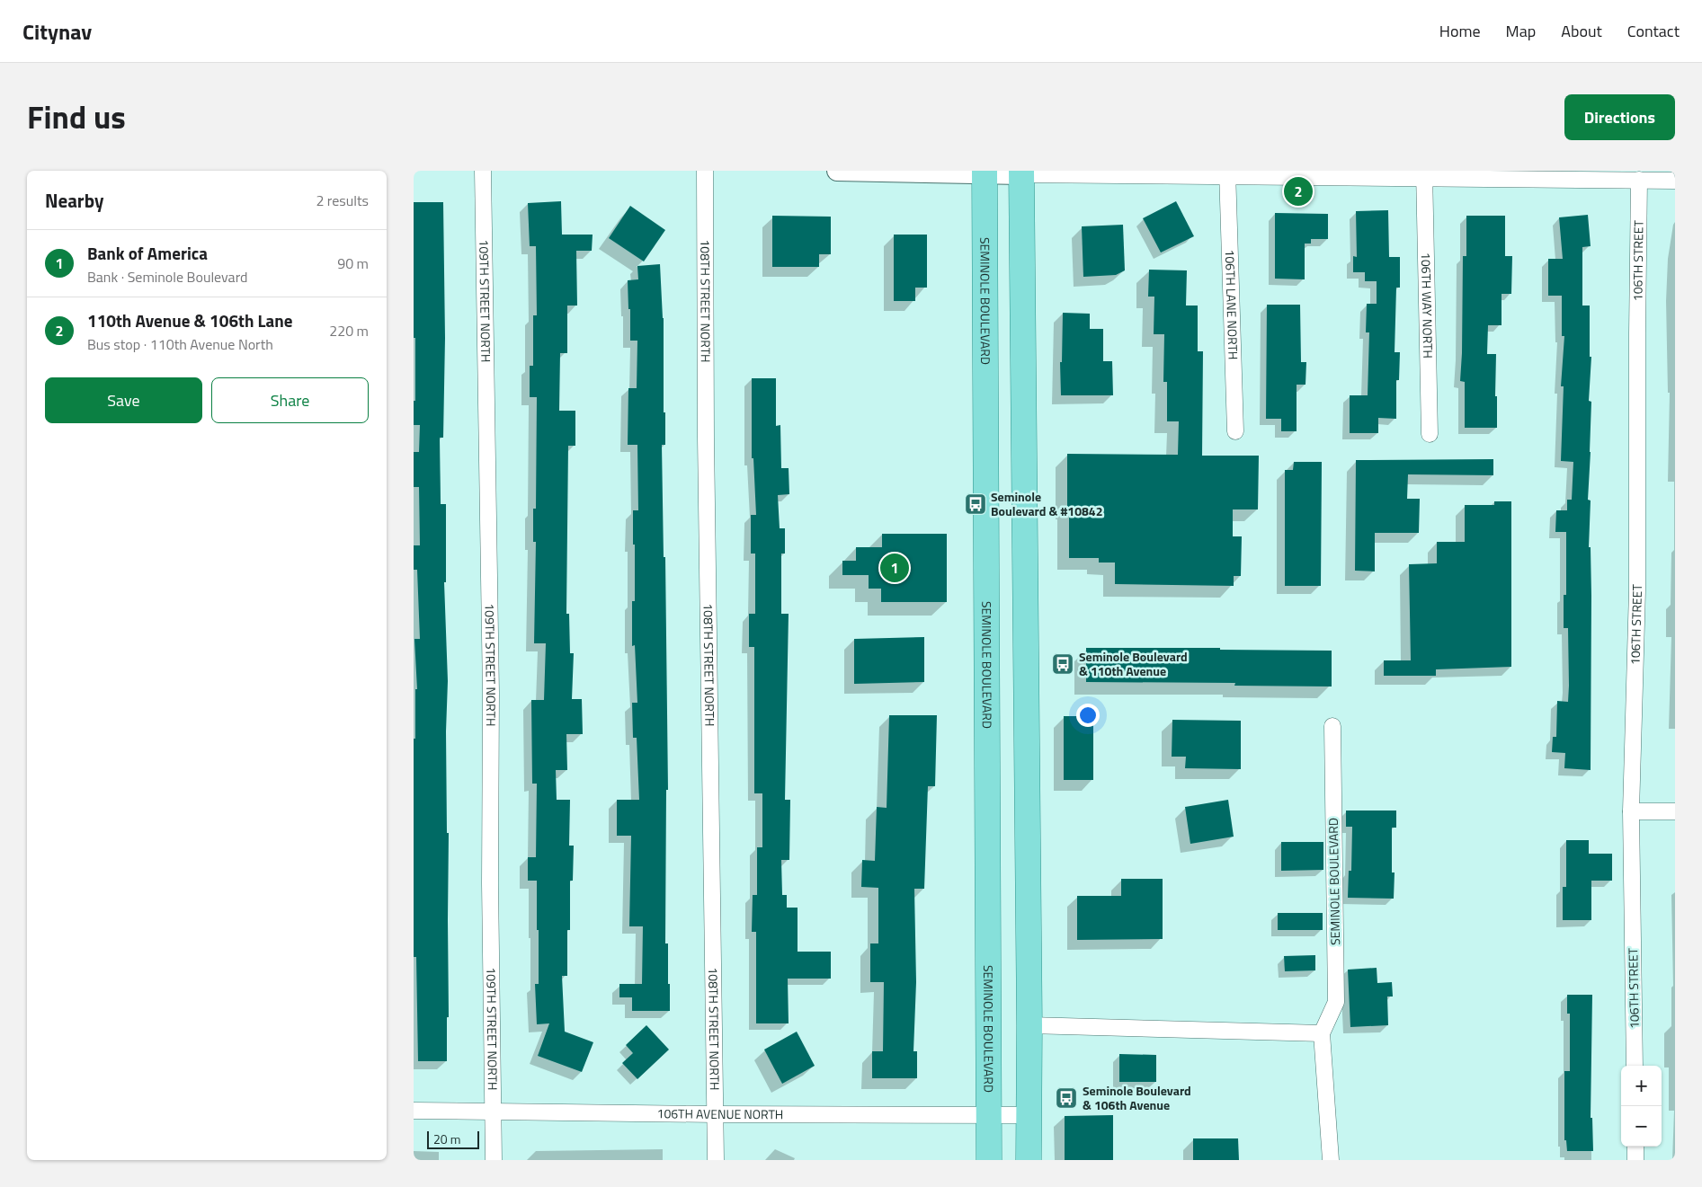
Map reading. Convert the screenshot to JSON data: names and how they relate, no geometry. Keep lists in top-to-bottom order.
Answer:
{
  "streets": {
    "main road": ["SEMINOLE BOULEVARD"],
    "street": [
      "106TH STREET",
      "109TH STREET NORTH",
      "108TH STREET NORTH",
      "106TH LANE NORTH",
      "106TH WAY NORTH",
      "106TH AVENUE NORTH"
    ]
  },
  "crossings": [
    ["109TH STREET NORTH", "106TH AVENUE NORTH"],
    ["108TH STREET NORTH", "106TH AVENUE NORTH"],
    ["SEMINOLE BOULEVARD", "106TH AVENUE NORTH"]
  ],
  "places": {
    "bus stop": ["Seminole Boulevard & #10842", "Seminole Boulevard & 110th Avenue", "Seminole Boulevard & 106th Avenue"]
  },
  "scale_bar": "20 m",
  "page": {
    "header": "Citynav",
    "nav": [
      "Home",
      "Map",
      "About",
      "Contact"
    ],
    "title": "Find us",
    "buttons": [
      "Directions",
      ["Save", "Share"]
    ],
    "heading": ["Nearby", "2 results"],
    "pins": ["2", "1"],
    "list": [
      {
        "mark": "1",
        "name": "Bank of America",
        "note": "Bank · Seminole Boulevard",
        "value": "90 m"
      },
      {
        "mark": "2",
        "name": "110th Avenue & 106th Lane",
        "note": "Bus stop · 110th Avenue North",
        "value": "220 m"
      }
    ],
    "map_buttons": ["+", "−"],
    "scale": "20 m"
  }
}
